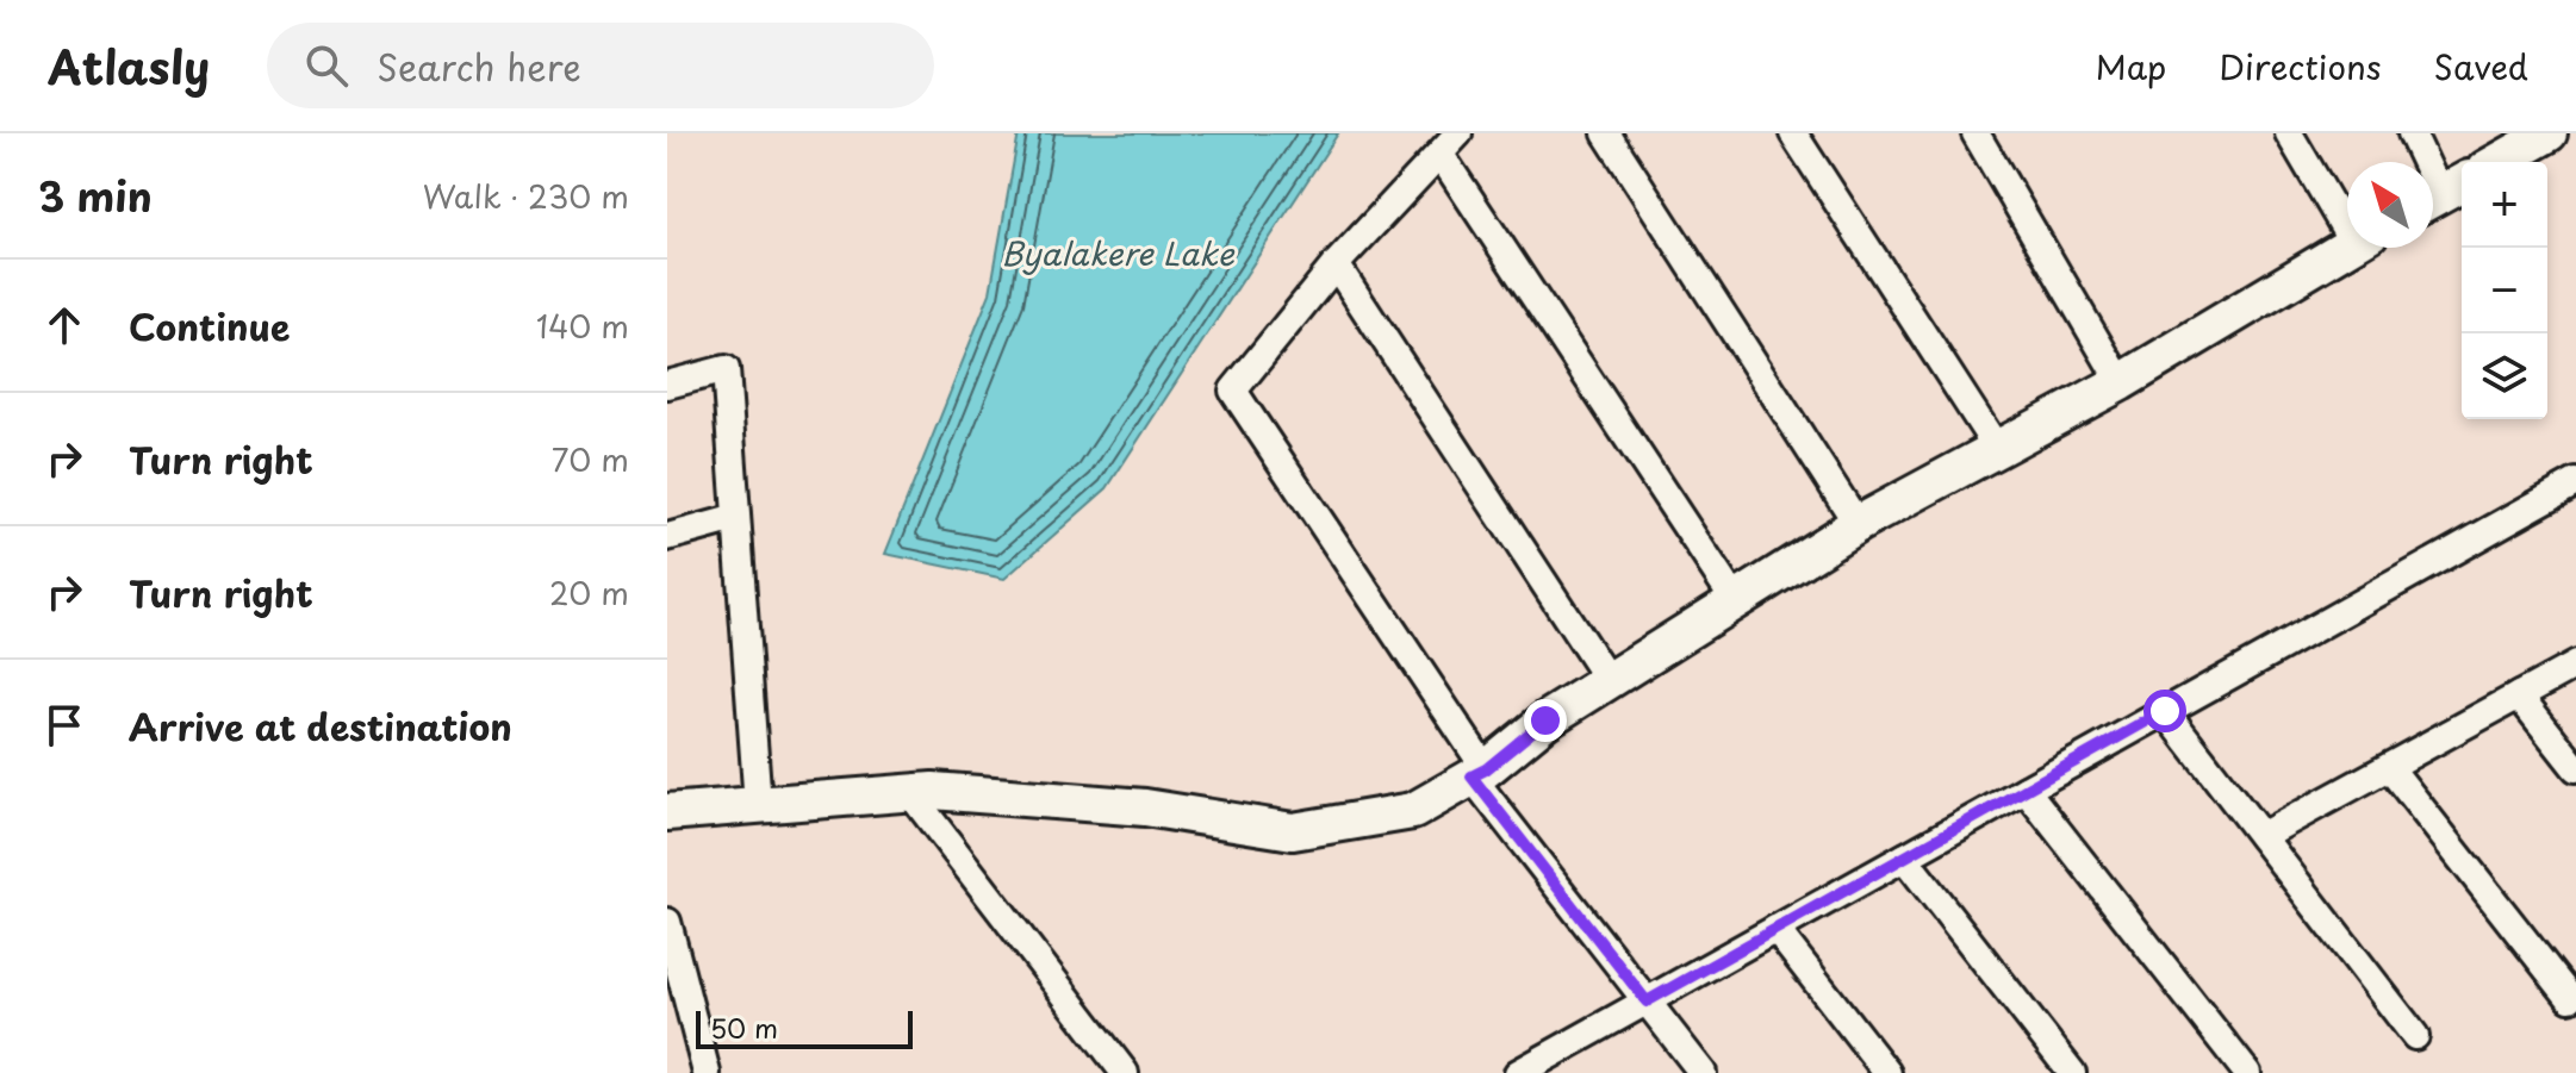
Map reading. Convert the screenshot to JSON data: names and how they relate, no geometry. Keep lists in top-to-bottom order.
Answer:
{
  "water": ["Byalakere Lake"],
  "scale_bar": "50 m",
  "north": "top left",
  "page": {
    "header": "Atlasly",
    "search": "Search here",
    "nav": ["Map", "Directions", "Saved"],
    "heading": ["3 min", "Walk · 230 m"],
    "map_buttons": ["+", "−"],
    "list": [
      ["Continue", "140 m"],
      ["Turn right", "70 m"],
      ["Turn right", "20 m"],
      "Arrive at destination"
    ],
    "scale": "50 m"
  }
}
